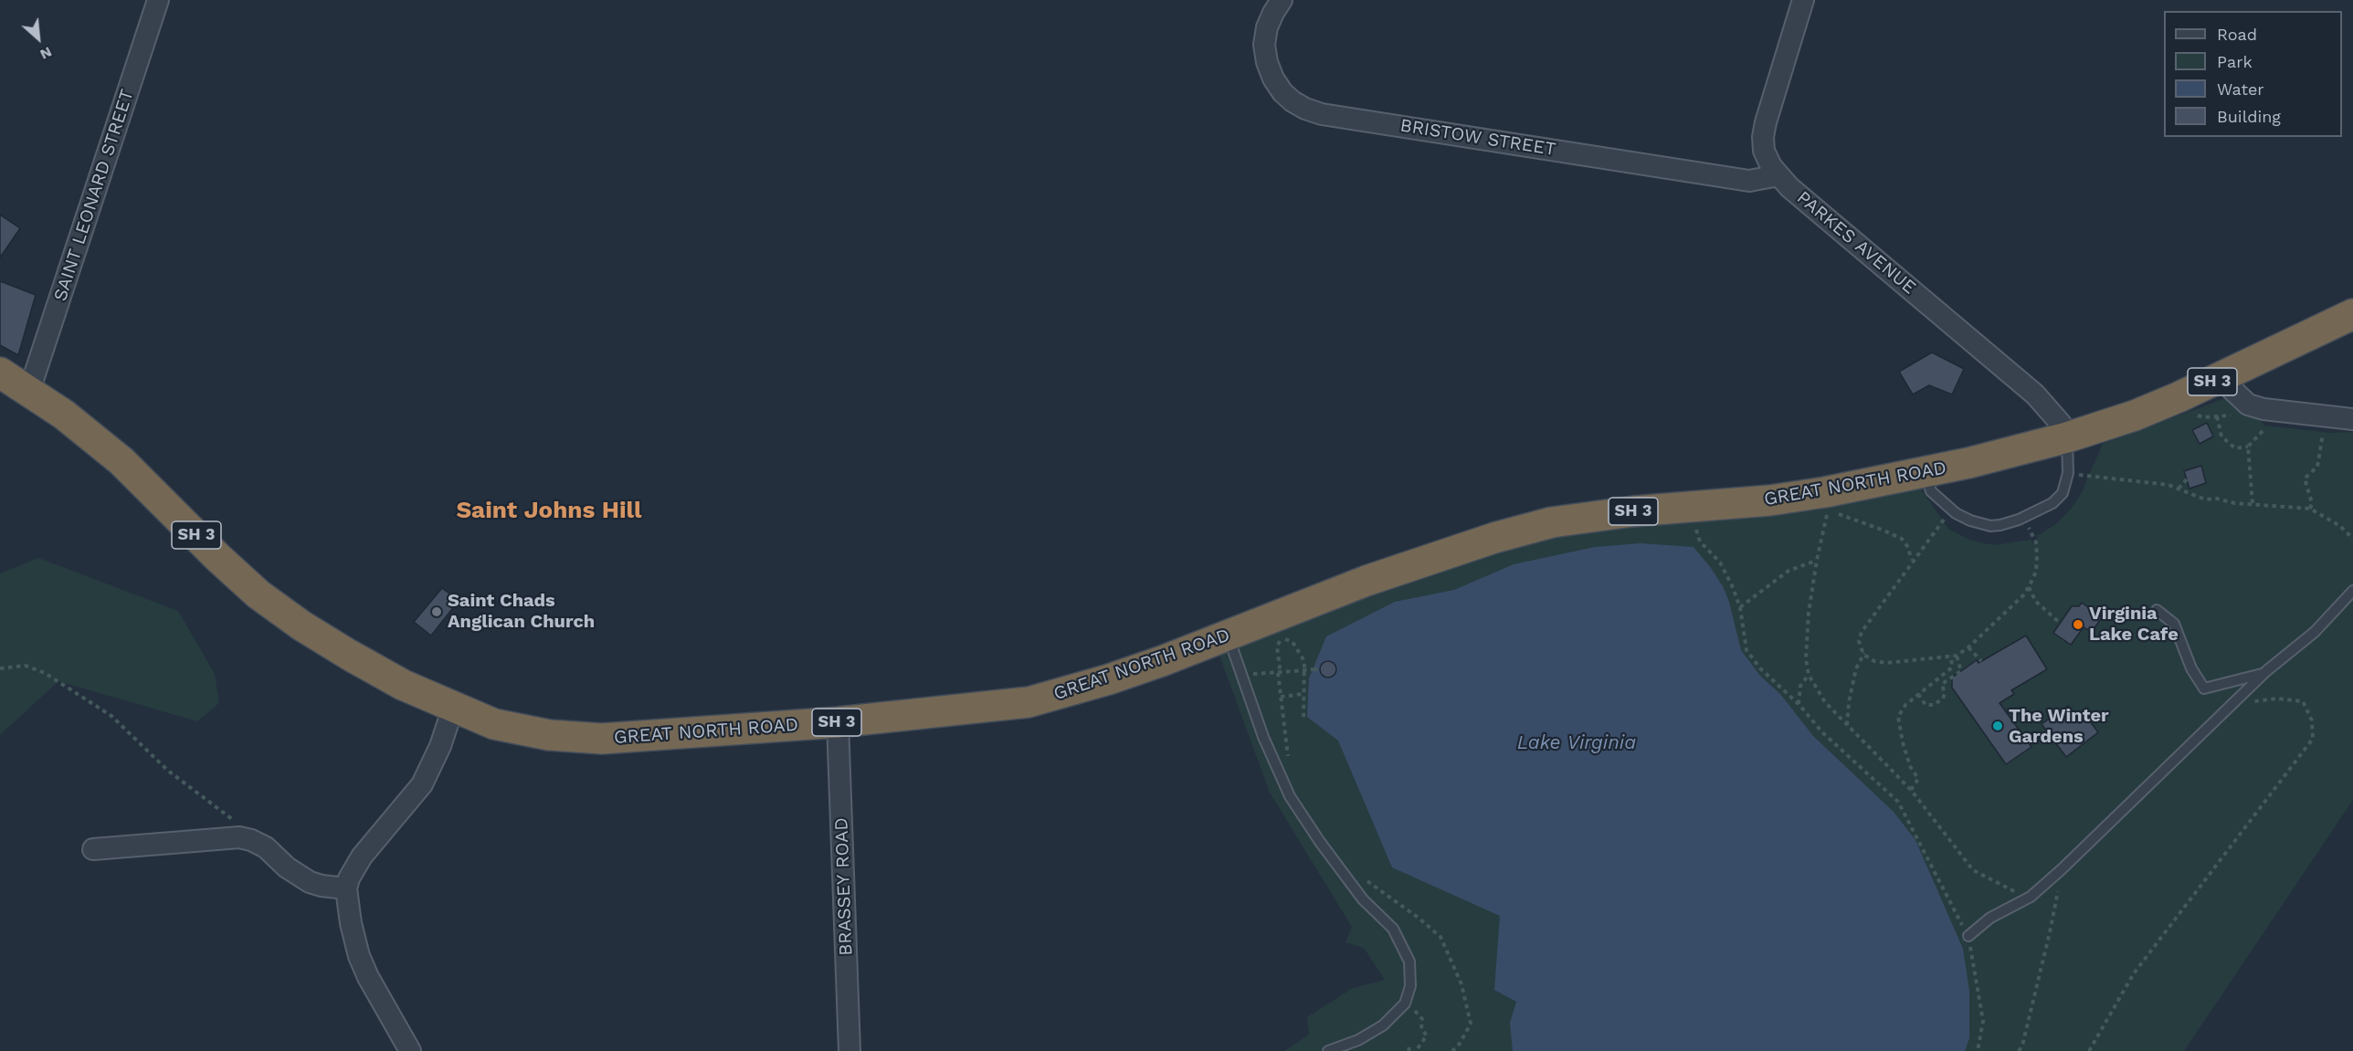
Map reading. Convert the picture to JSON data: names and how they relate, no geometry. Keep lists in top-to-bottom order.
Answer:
{
  "streets": {
    "highway": ["SH 3", "GREAT NORTH ROAD"],
    "street": [
      "BRISTOW STREET",
      "SAINT LEONARD STREET",
      "PARKES AVENUE",
      "BRASSEY ROAD"
    ]
  },
  "crossings": [
    ["BRISTOW STREET", "PARKES AVENUE"],
    ["SAINT LEONARD STREET", "GREAT NORTH ROAD"],
    ["PARKES AVENUE", "GREAT NORTH ROAD"],
    ["GREAT NORTH ROAD", "BRASSEY ROAD"]
  ],
  "districts": ["Saint Johns Hill"],
  "water": ["Lake Virginia"],
  "places": ["Saint Chads Anglican Church", "Virginia Lake Cafe", "The Winter Gardens"],
  "legend": [
    "Road",
    "Park",
    "Water",
    "Building"
  ],
  "north": "bottom right"
}
